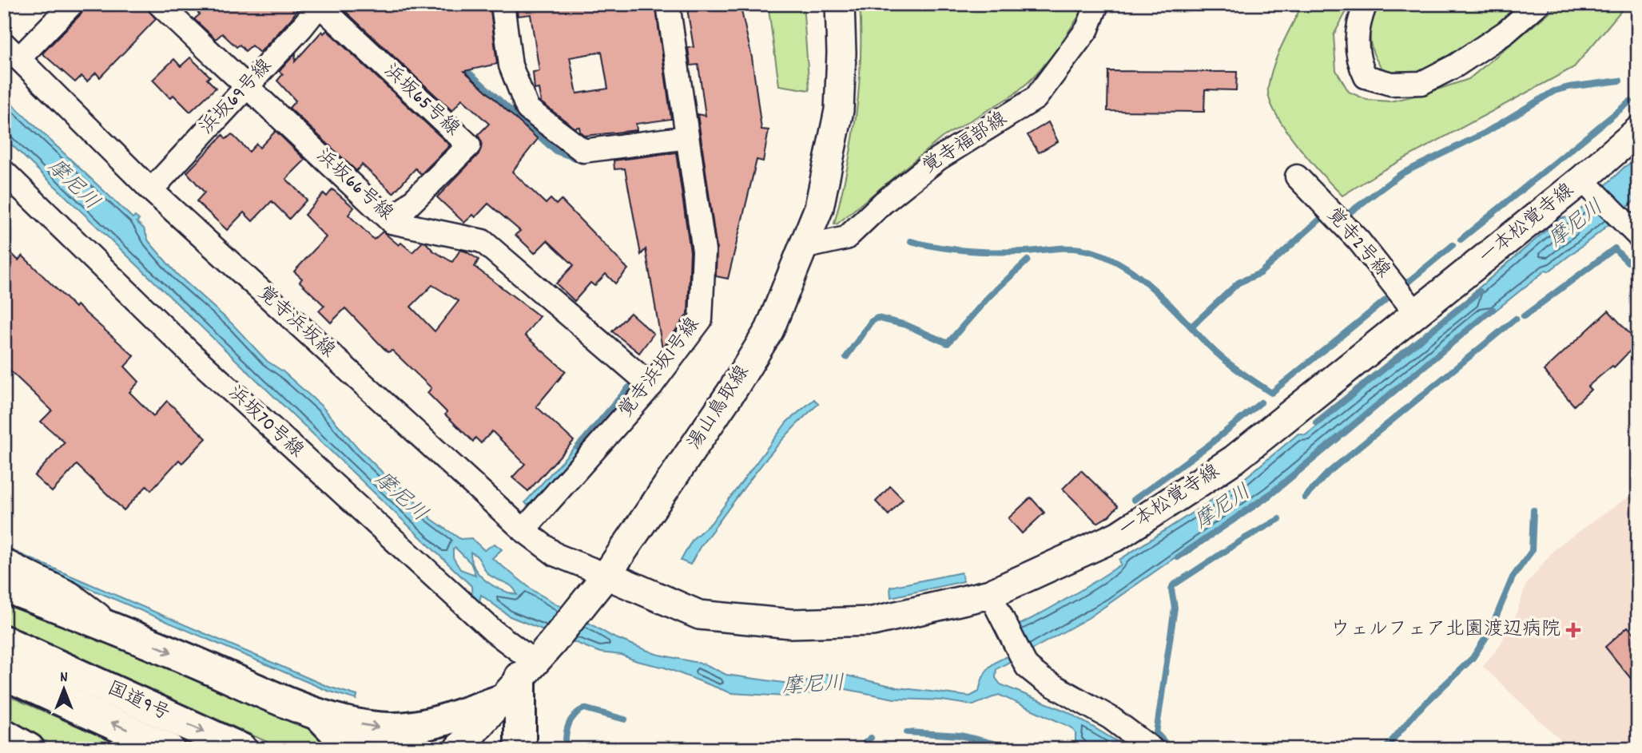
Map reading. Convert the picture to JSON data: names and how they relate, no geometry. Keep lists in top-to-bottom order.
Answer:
{
  "streets": {
    "highway": ["国道9号"],
    "main road": ["一本松覚寺線", "湯山鳥取線"],
    "street": [
      "浜坂69号線",
      "浜坂65号線",
      "覚寺福部線",
      "浜坂66号線",
      "覚寺2号線",
      "覚寺浜坂線",
      "覚寺浜坂1号線",
      "浜坂70号線"
    ]
  },
  "crossings": [
    ["浜坂69号線", "浜坂65号線"],
    ["浜坂69号線", "浜坂66号線"],
    ["浜坂69号線", "覚寺浜坂線"],
    ["浜坂65号線", "浜坂66号線"],
    ["覚寺福部線", "湯山鳥取線"],
    ["浜坂66号線", "覚寺浜坂1号線"],
    ["一本松覚寺線", "覚寺2号線"],
    ["一本松覚寺線", "覚寺浜坂線"],
    ["一本松覚寺線", "湯山鳥取線"],
    ["覚寺浜坂線", "覚寺浜坂1号線"],
    ["覚寺浜坂線", "湯山鳥取線"],
    ["湯山鳥取線", "浜坂70号線"]
  ],
  "water": ["摩尼川"],
  "places": {
    "health": ["ウェルフェア北園渡辺病院"]
  },
  "north": "top"
}
